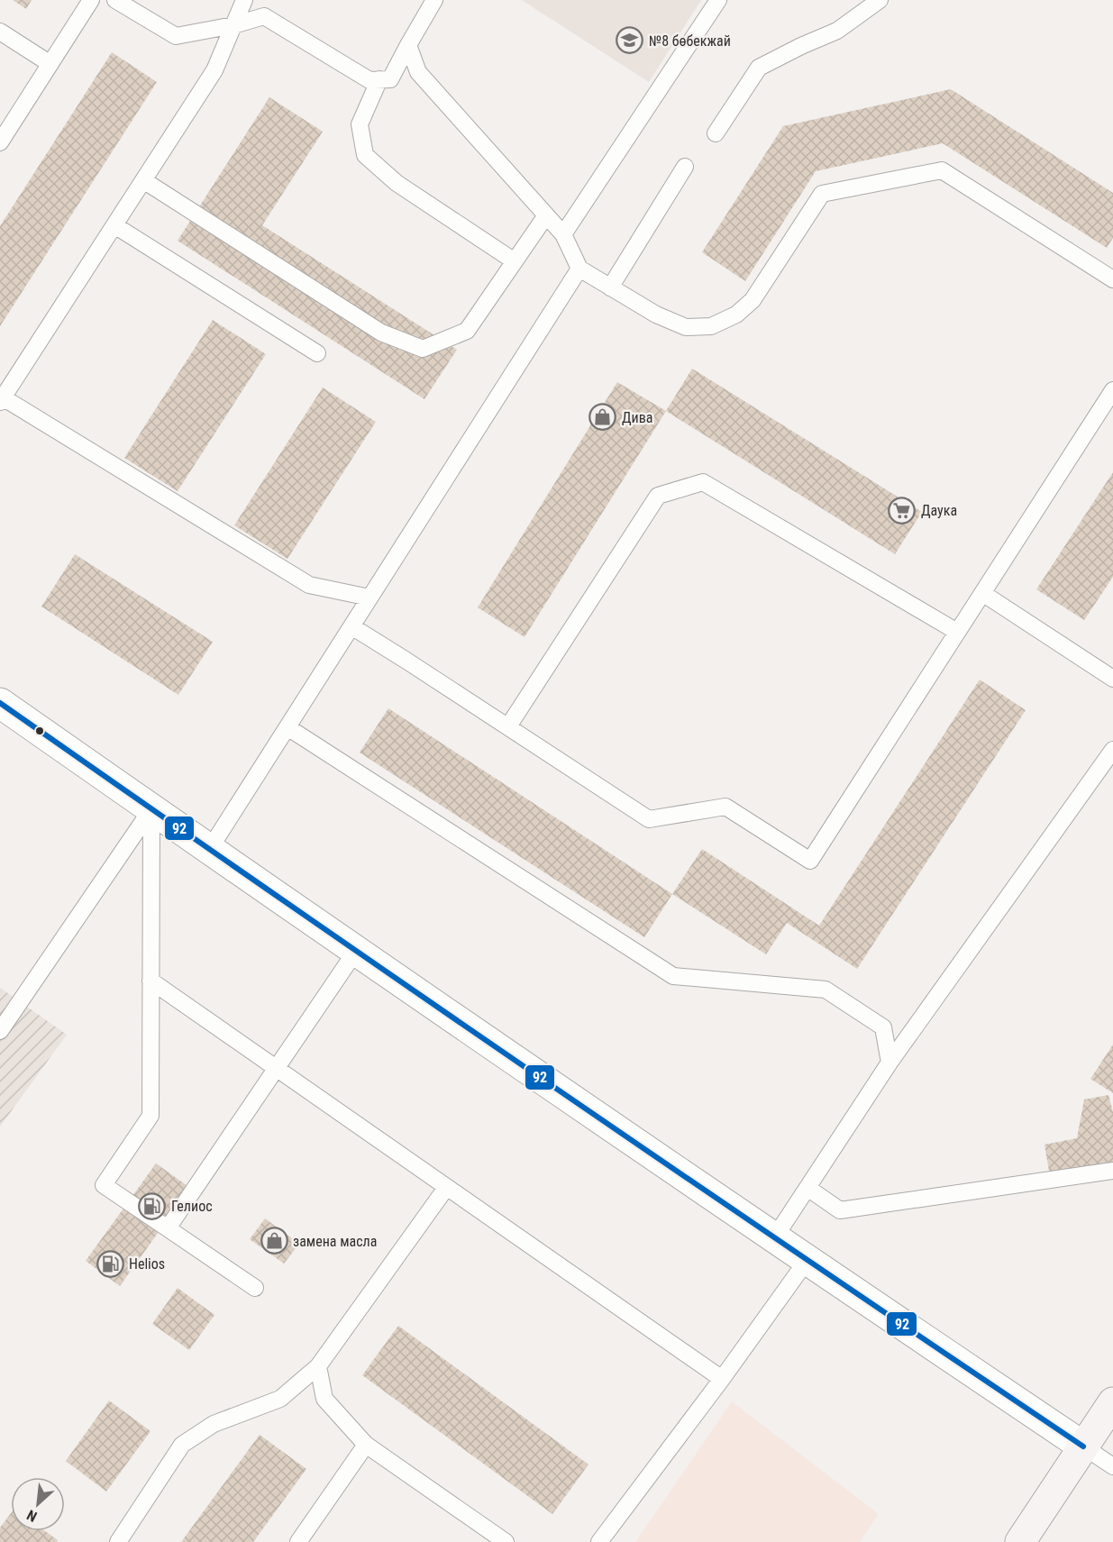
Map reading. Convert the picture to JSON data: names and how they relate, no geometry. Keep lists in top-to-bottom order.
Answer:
{
  "places": {
    "school or university": ["№8 бөбекжай"],
    "shop": ["Дива", "замена масла"],
    "supermarket": ["Даука"],
    "fuel station": ["Гелиос", "Helios"]
  },
  "lines": ["transit line 92"],
  "north": "bottom left"
}
